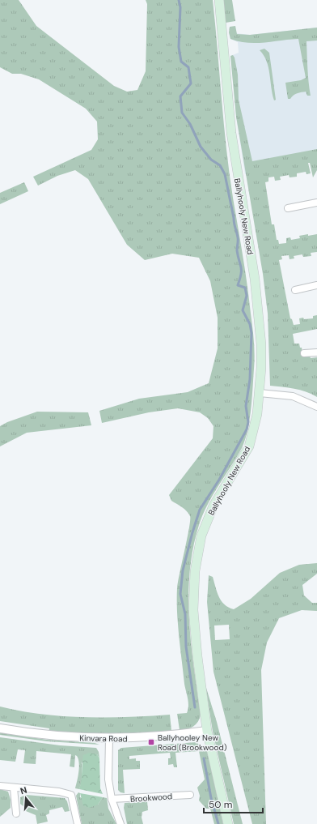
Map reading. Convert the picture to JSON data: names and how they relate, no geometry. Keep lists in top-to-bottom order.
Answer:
{
  "streets": {
    "main road": ["Ballyhooly New Road"],
    "street": ["Kinvara Road", "Brookwood"]
  },
  "crossings": [
    ["Ballyhooly New Road", "Kinvara Road"]
  ],
  "places": {
    "transit": ["Ballyhooley New Road (Brookwood)"]
  },
  "scale_bar": "50 m",
  "north": "top"
}
